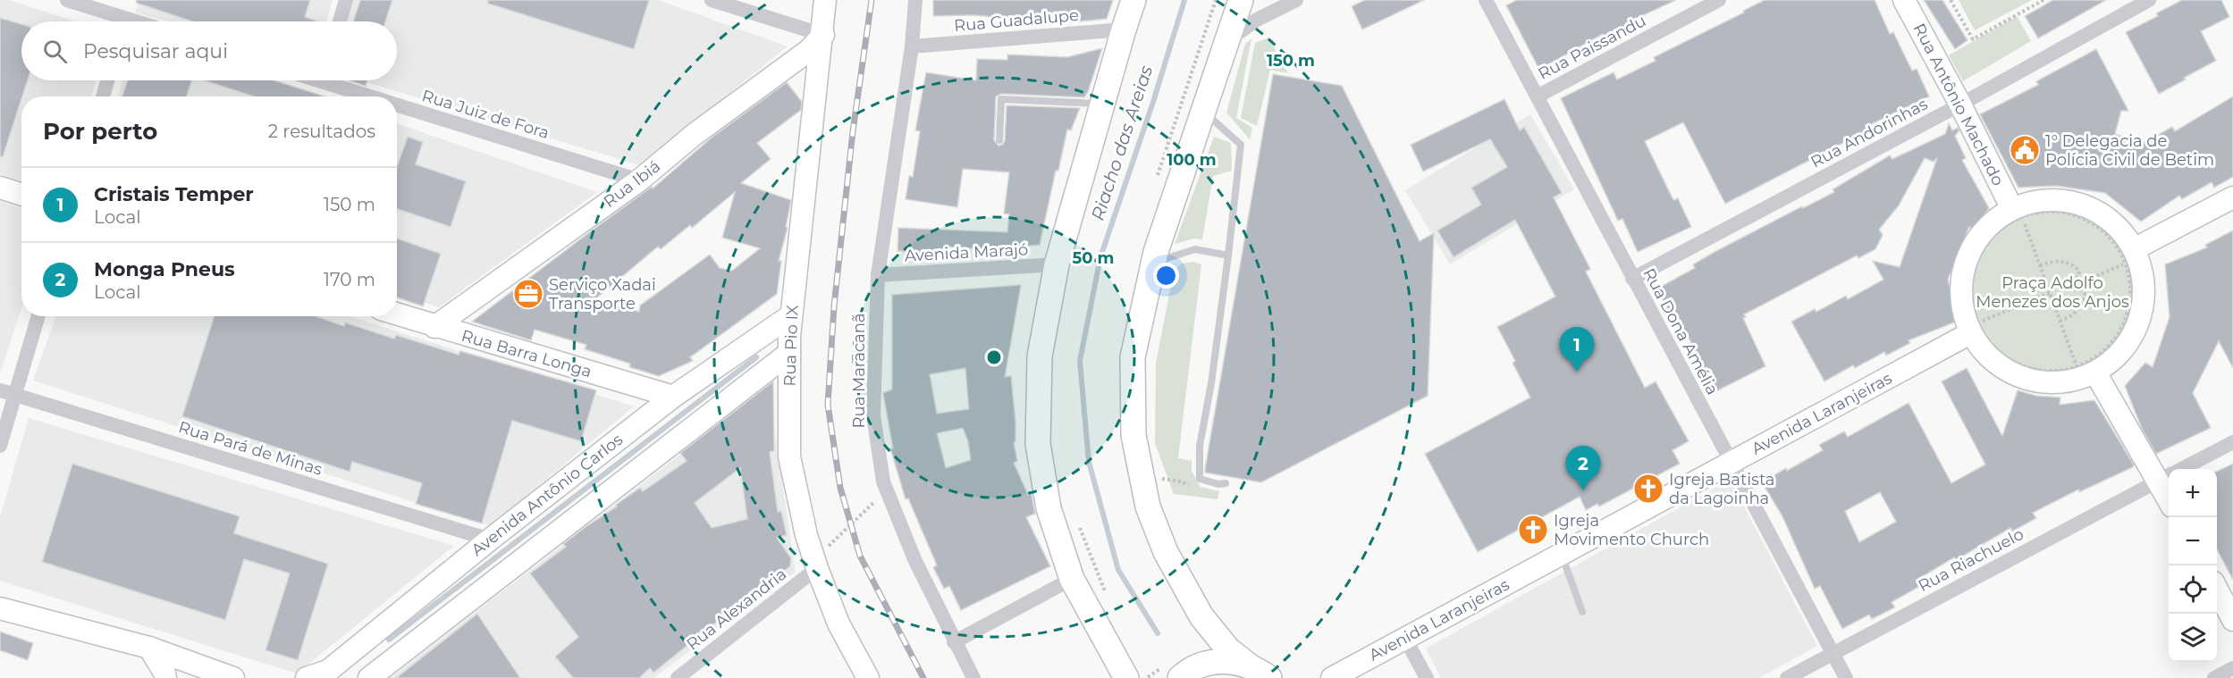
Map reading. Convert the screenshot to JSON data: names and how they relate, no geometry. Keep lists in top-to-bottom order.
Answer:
{
  "streets": {
    "street": [
      "Rua Guadalupe",
      "Rua Paissandu",
      "Rua Antônio Machado",
      "Rua Juiz de Fora",
      "Rua Andorinhas",
      "Rua Ibiá",
      "Avenida Marajó",
      "Rua Dona Amélia",
      "Rua Pio IX",
      "Rua Barra Longa",
      "Rua Maracanã",
      "Avenida Laranjeiras",
      "Rua Pará de Minas",
      "Avenida Antônio Carlos",
      "Rua Riachuelo",
      "Rua Alexandria"
    ]
  },
  "crossings": [
    ["Rua Guadalupe", "Rua Maracanã"],
    ["Rua Paissandu", "Rua Dona Amélia"],
    ["Rua Antônio Machado", "Rua Andorinhas"],
    ["Rua Juiz de Fora", "Rua Ibiá"],
    ["Rua Andorinhas", "Rua Dona Amélia"],
    ["Rua Ibiá", "Rua Pio IX"],
    ["Rua Ibiá", "Rua Barra Longa"],
    ["Avenida Marajó", "Rua Maracanã"],
    ["Rua Dona Amélia", "Avenida Laranjeiras"],
    ["Rua Dona Amélia", "Rua Riachuelo"],
    ["Rua Pio IX", "Avenida Antônio Carlos"],
    ["Rua Pio IX", "Rua Alexandria"],
    ["Rua Barra Longa", "Avenida Antônio Carlos"],
    ["Rua Pará de Minas", "Avenida Antônio Carlos"]
  ],
  "water": ["Riacho das Areias"],
  "parks": ["Praça Adolfo Menezes dos Anjos"],
  "places": {
    "public building": ["1° Delegacia de Polícia Civil de Betim"],
    "office": ["Serviço Xadai Transporte"],
    "church": ["Igreja Batista da Lagoinha", "Igreja Movimento Church"]
  },
  "page": {
    "search": "Pesquisar aqui",
    "heading": ["Por perto", "2 resultados"],
    "list": [
      {
        "mark": "1",
        "name": "Cristais Temper",
        "note": "Local",
        "value": "150 m"
      },
      {
        "mark": "2",
        "name": "Monga Pneus",
        "note": "Local",
        "value": "170 m"
      }
    ],
    "pins": ["1", "2"],
    "map_buttons": ["+", "−"]
  },
  "rings": ["150 m", "100 m", "50 m"]
}
